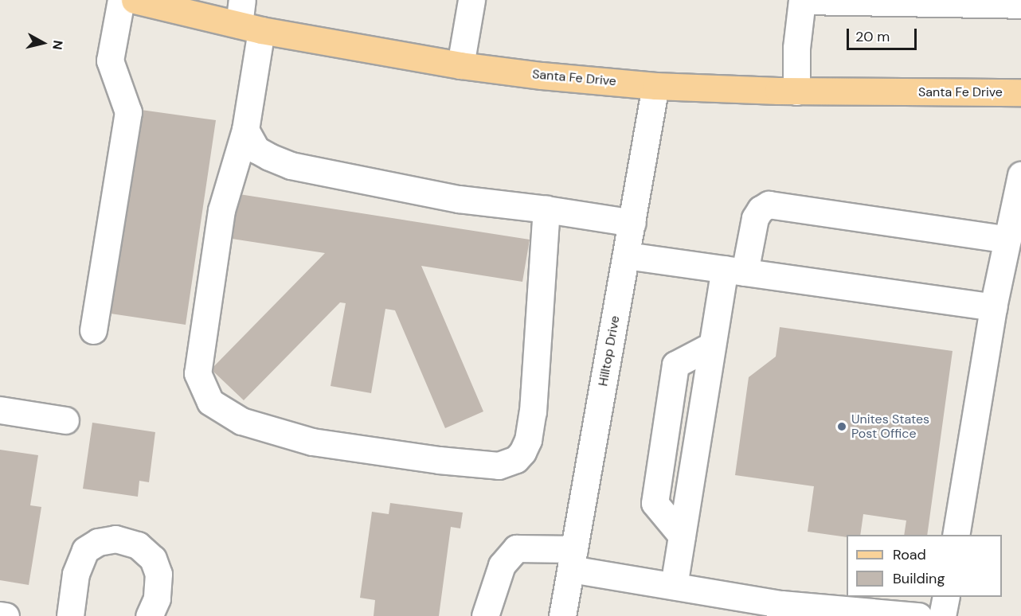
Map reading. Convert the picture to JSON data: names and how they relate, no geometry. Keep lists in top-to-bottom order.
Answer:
{
  "streets": {
    "main road": ["Santa Fe Drive"],
    "street": ["Hilltop Drive"]
  },
  "crossings": [
    ["Santa Fe Drive", "Hilltop Drive"]
  ],
  "places": ["Unites States Post Office"],
  "legend": ["Road", "Building"],
  "scale_bar": "20 m",
  "north": "right"
}
